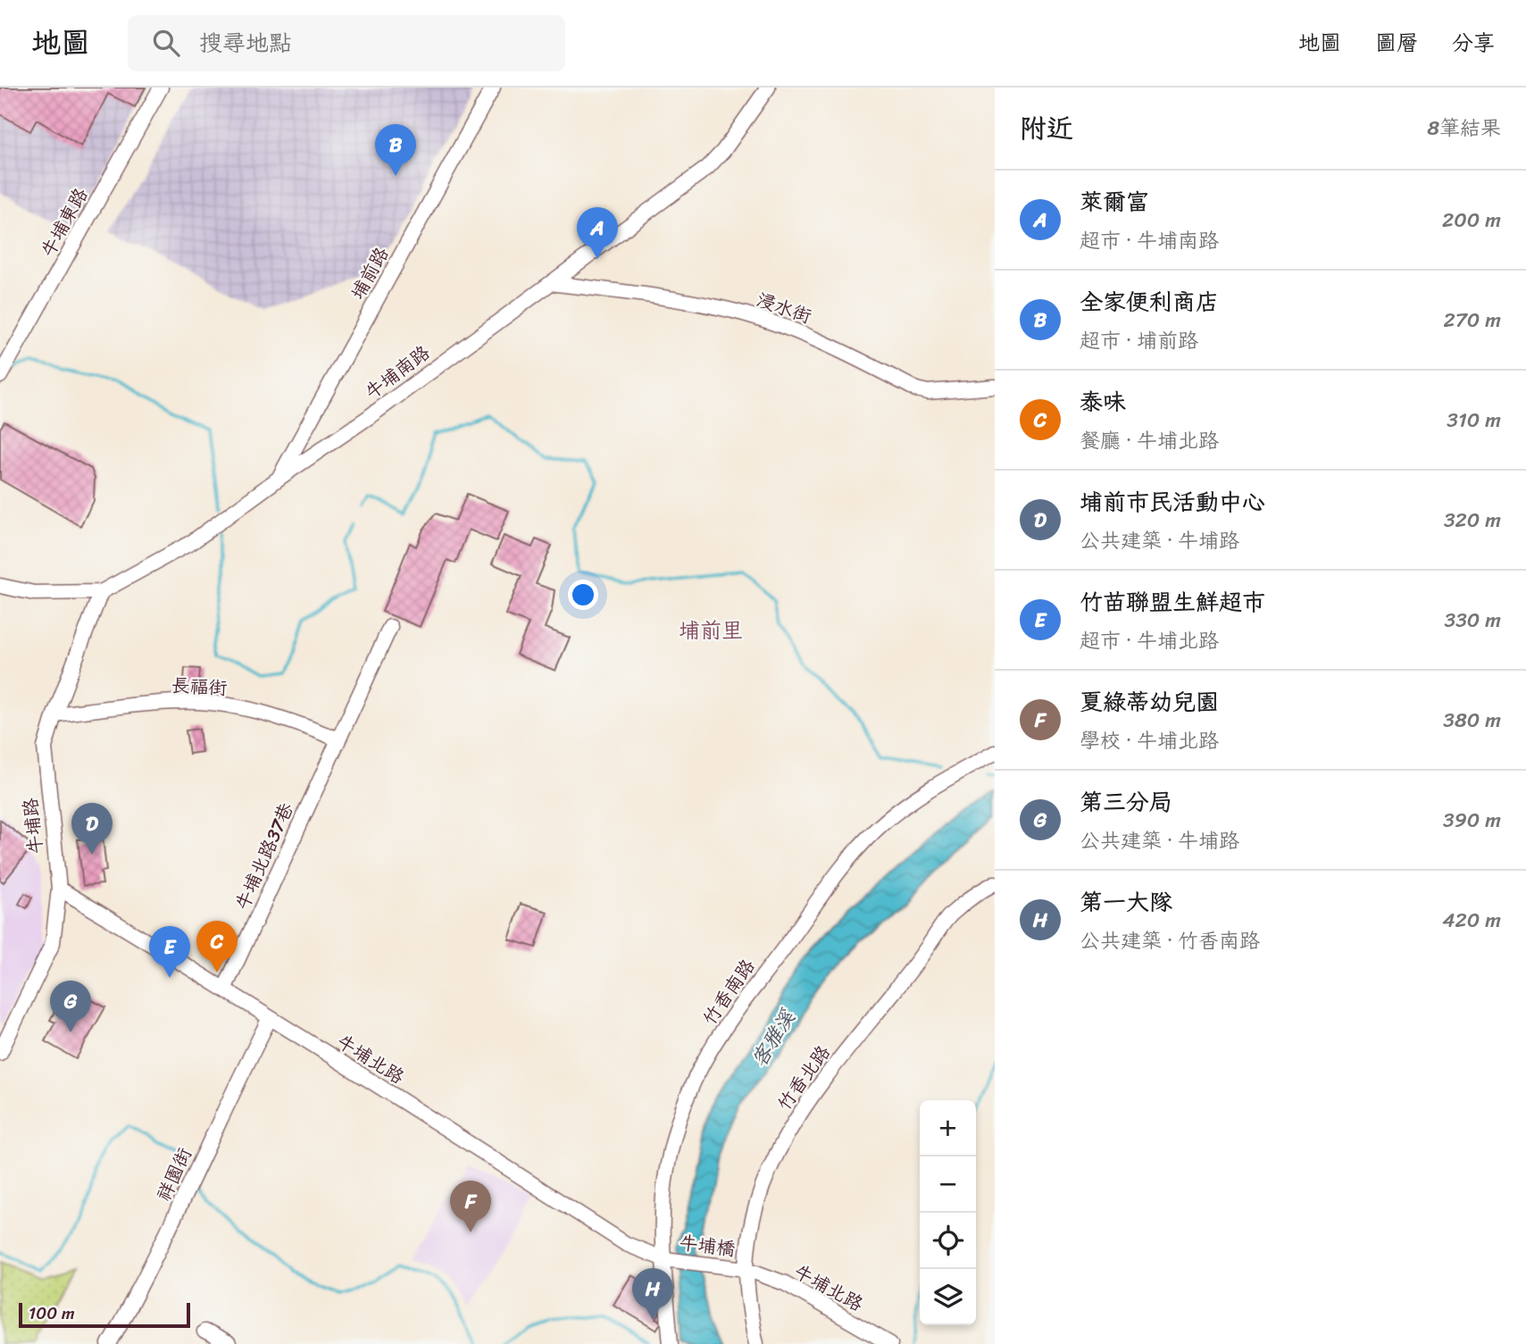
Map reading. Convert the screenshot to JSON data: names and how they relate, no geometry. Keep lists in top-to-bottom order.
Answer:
{
  "streets": {
    "street": [
      "牛埔東路",
      "埔前路",
      "浸水街",
      "牛埔南路",
      "長福街",
      "牛埔路",
      "牛埔北路37巷",
      "竹香南路",
      "牛埔北路",
      "竹香北路",
      "祥園街",
      "牛埔橋"
    ]
  },
  "crossings": [
    ["埔前路", "牛埔南路"],
    ["浸水街", "牛埔南路"],
    ["牛埔南路", "牛埔路"],
    ["長福街", "牛埔路"],
    ["長福街", "牛埔北路37巷"],
    ["牛埔路", "牛埔北路"],
    ["牛埔北路37巷", "牛埔北路"],
    ["竹香南路", "牛埔北路"],
    ["竹香南路", "牛埔橋"],
    ["牛埔北路", "竹香北路"],
    ["牛埔北路", "祥園街"],
    ["牛埔北路", "牛埔橋"],
    ["竹香北路", "牛埔橋"]
  ],
  "districts": ["埔前里"],
  "water": ["客雅溪"],
  "scale_bar": "100 m",
  "page": {
    "header": "地圖",
    "search": "搜尋地點",
    "nav": ["地圖", "圖層", "分享"],
    "heading": ["附近", "8筆結果"],
    "pins": [
      "B",
      "A",
      "D",
      "C",
      "E",
      "G",
      "F",
      "H"
    ],
    "list": [
      {
        "mark": "A",
        "name": "萊爾富",
        "note": "超市 · 牛埔南路",
        "value": "200 m"
      },
      {
        "mark": "B",
        "name": "全家便利商店",
        "note": "超市 · 埔前路",
        "value": "270 m"
      },
      {
        "mark": "C",
        "name": "泰味",
        "note": "餐廳 · 牛埔北路",
        "value": "310 m"
      },
      {
        "mark": "D",
        "name": "埔前市民活動中心",
        "note": "公共建築 · 牛埔路",
        "value": "320 m"
      },
      {
        "mark": "E",
        "name": "竹苗聯盟生鮮超市",
        "note": "超市 · 牛埔北路",
        "value": "330 m"
      },
      {
        "mark": "F",
        "name": "夏綠蒂幼兒園",
        "note": "學校 · 牛埔北路",
        "value": "380 m"
      },
      {
        "mark": "G",
        "name": "第三分局",
        "note": "公共建築 · 牛埔路",
        "value": "390 m"
      },
      {
        "mark": "H",
        "name": "第一大隊",
        "note": "公共建築 · 竹香南路",
        "value": "420 m"
      }
    ],
    "map_buttons": ["+", "−"],
    "scale": "100 m"
  }
}
